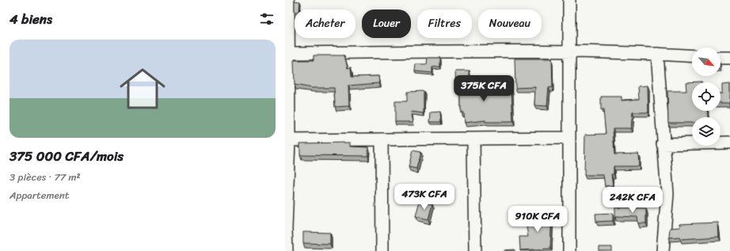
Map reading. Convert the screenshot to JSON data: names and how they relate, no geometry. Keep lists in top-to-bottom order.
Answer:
{
  "north": "bottom right",
  "page": {
    "heading": "4 biens",
    "chip": [
      "Acheter",
      "Louer",
      "Filtres",
      "Nouveau"
    ],
    "list": [
      {
        "name": "375 000 CFA/mois",
        "note": "3 pièces · 77 m² · Appartement"
      }
    ],
    "price": [
      "375K CFA",
      "473K CFA",
      "242K CFA",
      "910K CFA"
    ]
  }
}
